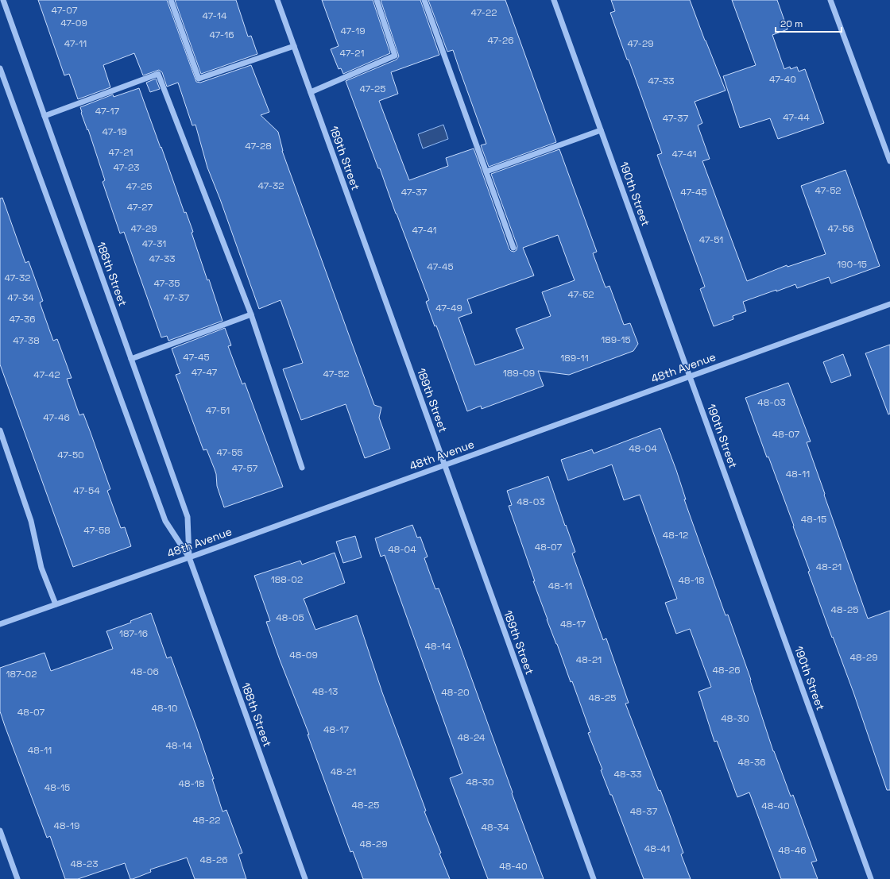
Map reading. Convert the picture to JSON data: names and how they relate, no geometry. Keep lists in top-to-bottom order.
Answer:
{
  "streets": {
    "street": [
      "189th Street",
      "190th Street",
      "188th Street",
      "48th Avenue"
    ]
  },
  "crossings": [
    ["189th Street", "48th Avenue"],
    ["190th Street", "48th Avenue"],
    ["188th Street", "48th Avenue"]
  ],
  "house_numbers": [
    "47-07",
    "47-22",
    "47-14",
    "47-09",
    "47-19",
    "47-16",
    "47-26",
    "47-11",
    "47-29",
    "47-21",
    "47-40",
    "47-33",
    "47-25",
    "47-17",
    "47-44",
    "47-37",
    "47-19",
    "47-28",
    "47-21",
    "47-41",
    "47-23",
    "47-32",
    "47-25",
    "47-52",
    "47-37",
    "47-45",
    "47-27",
    "47-29",
    "47-56",
    "47-41",
    "47-51",
    "47-31",
    "47-33",
    "190-15",
    "47-45",
    "47-32",
    "47-35",
    "47-52",
    "47-34",
    "47-37",
    "47-49",
    "47-36",
    "189-15",
    "47-38",
    "47-45",
    "189-11",
    "47-47",
    "189-09",
    "47-52",
    "47-42",
    "48-03",
    "47-51",
    "47-46",
    "48-07",
    "48-04",
    "47-55",
    "47-50",
    "47-57",
    "48-11",
    "47-54",
    "48-03",
    "48-15",
    "47-58",
    "48-12",
    "48-07",
    "48-04",
    "48-21",
    "188-02",
    "48-18",
    "48-11",
    "48-25",
    "48-05",
    "48-17",
    "187-16",
    "48-14",
    "48-09",
    "48-29",
    "48-21",
    "48-26",
    "48-06",
    "187-02",
    "48-13",
    "48-20",
    "48-25",
    "48-10",
    "48-07",
    "48-30",
    "48-17",
    "48-24",
    "48-14",
    "48-11",
    "48-36",
    "48-21",
    "48-33",
    "48-30",
    "48-18",
    "48-15",
    "48-25",
    "48-40",
    "48-37",
    "48-22",
    "48-19",
    "48-34",
    "48-29",
    "48-41",
    "48-46",
    "48-26",
    "48-23",
    "48-40"
  ],
  "scale_bar": "20 m"
}
